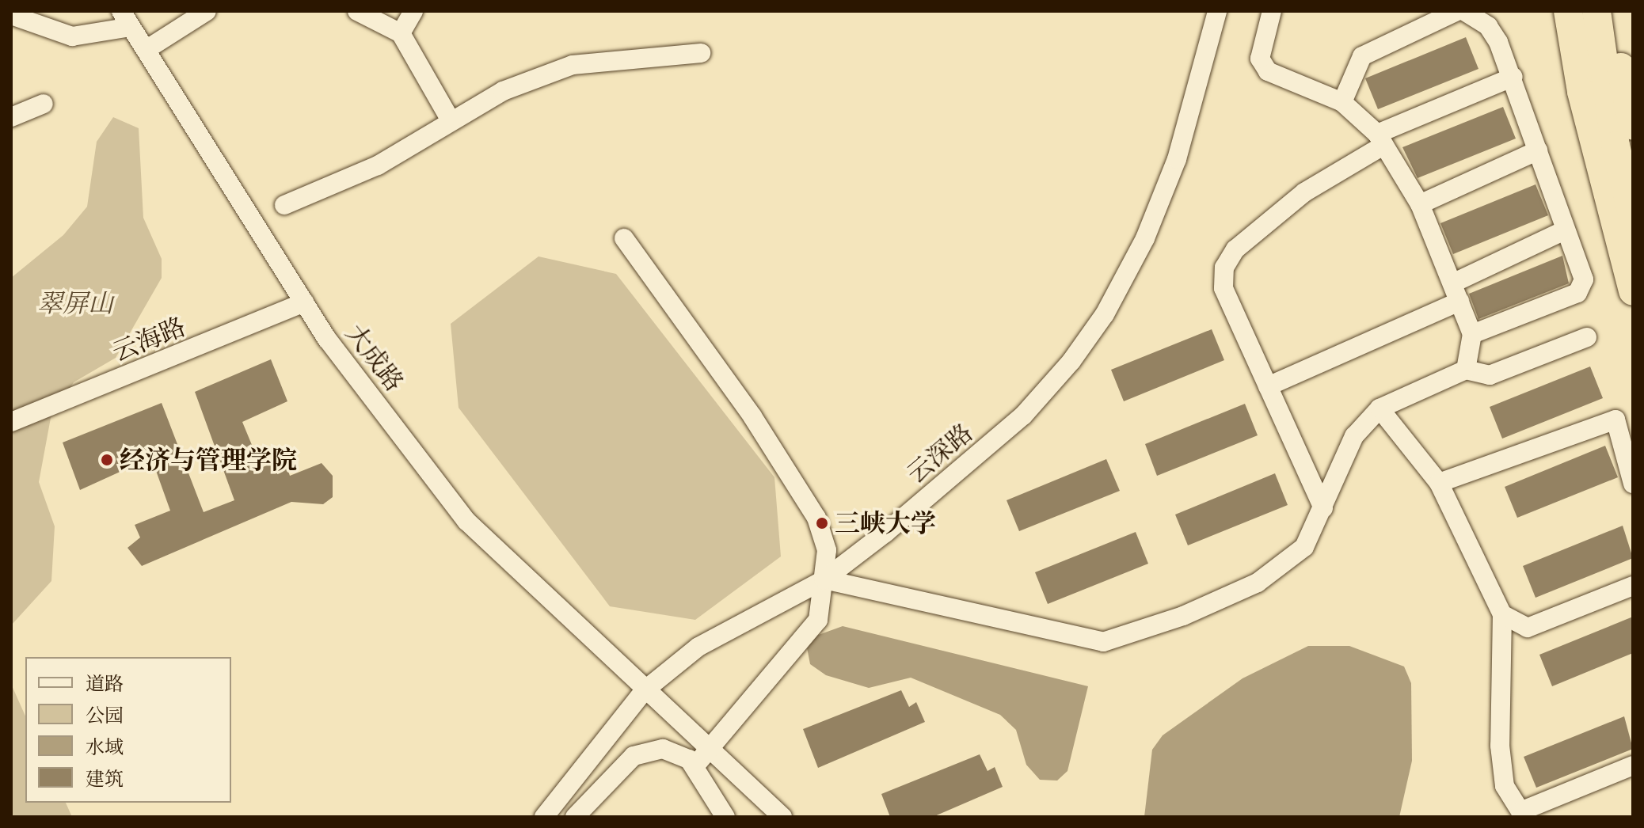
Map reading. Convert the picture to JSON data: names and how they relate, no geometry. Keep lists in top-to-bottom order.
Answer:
{
  "streets": {
    "street": ["云海路", "大成路", "云深路"]
  },
  "crossings": [
    ["云海路", "大成路"],
    ["大成路", "云深路"]
  ],
  "parks": ["翠屏山"],
  "places": ["经济与管理学院", "三峡大学"],
  "legend": [
    "道路",
    "公园",
    "水域",
    "建筑"
  ]
}
